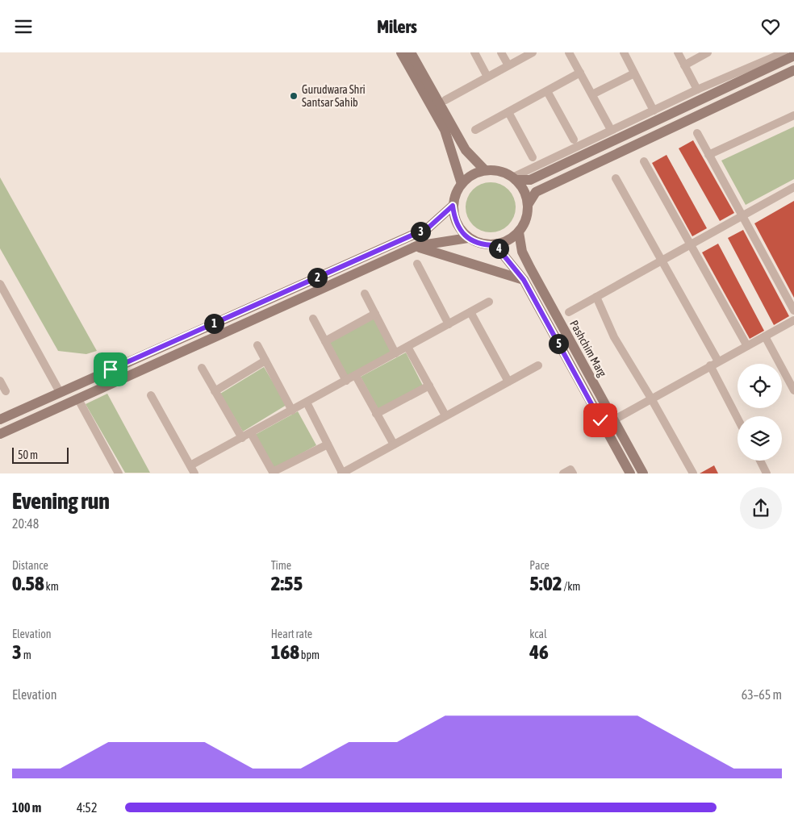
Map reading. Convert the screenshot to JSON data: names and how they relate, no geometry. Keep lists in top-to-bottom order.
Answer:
{
  "streets": {
    "main road": ["Pashchim Marg"]
  },
  "places": ["Gurudwara Shri Santsar Sahib"],
  "scale_bar": "50 m",
  "page": {
    "header": "Milers",
    "pins": [
      "3",
      "4",
      "2",
      "1",
      "5"
    ],
    "scale": "50 m",
    "heading": ["Evening run", "20:48"],
    "stats": [
      ["Distance", "0.58 km"],
      ["Time", "2:55"],
      ["Pace", "5:02 /km"],
      ["Elevation", "3 m"],
      ["Heart rate", "168 bpm"],
      ["kcal", "46"]
    ],
    "chart": ["Elevation", "63–65 m"],
    "list": [
      {
        "name": "100 m",
        "note": "4:52"
      }
    ]
  }
}
